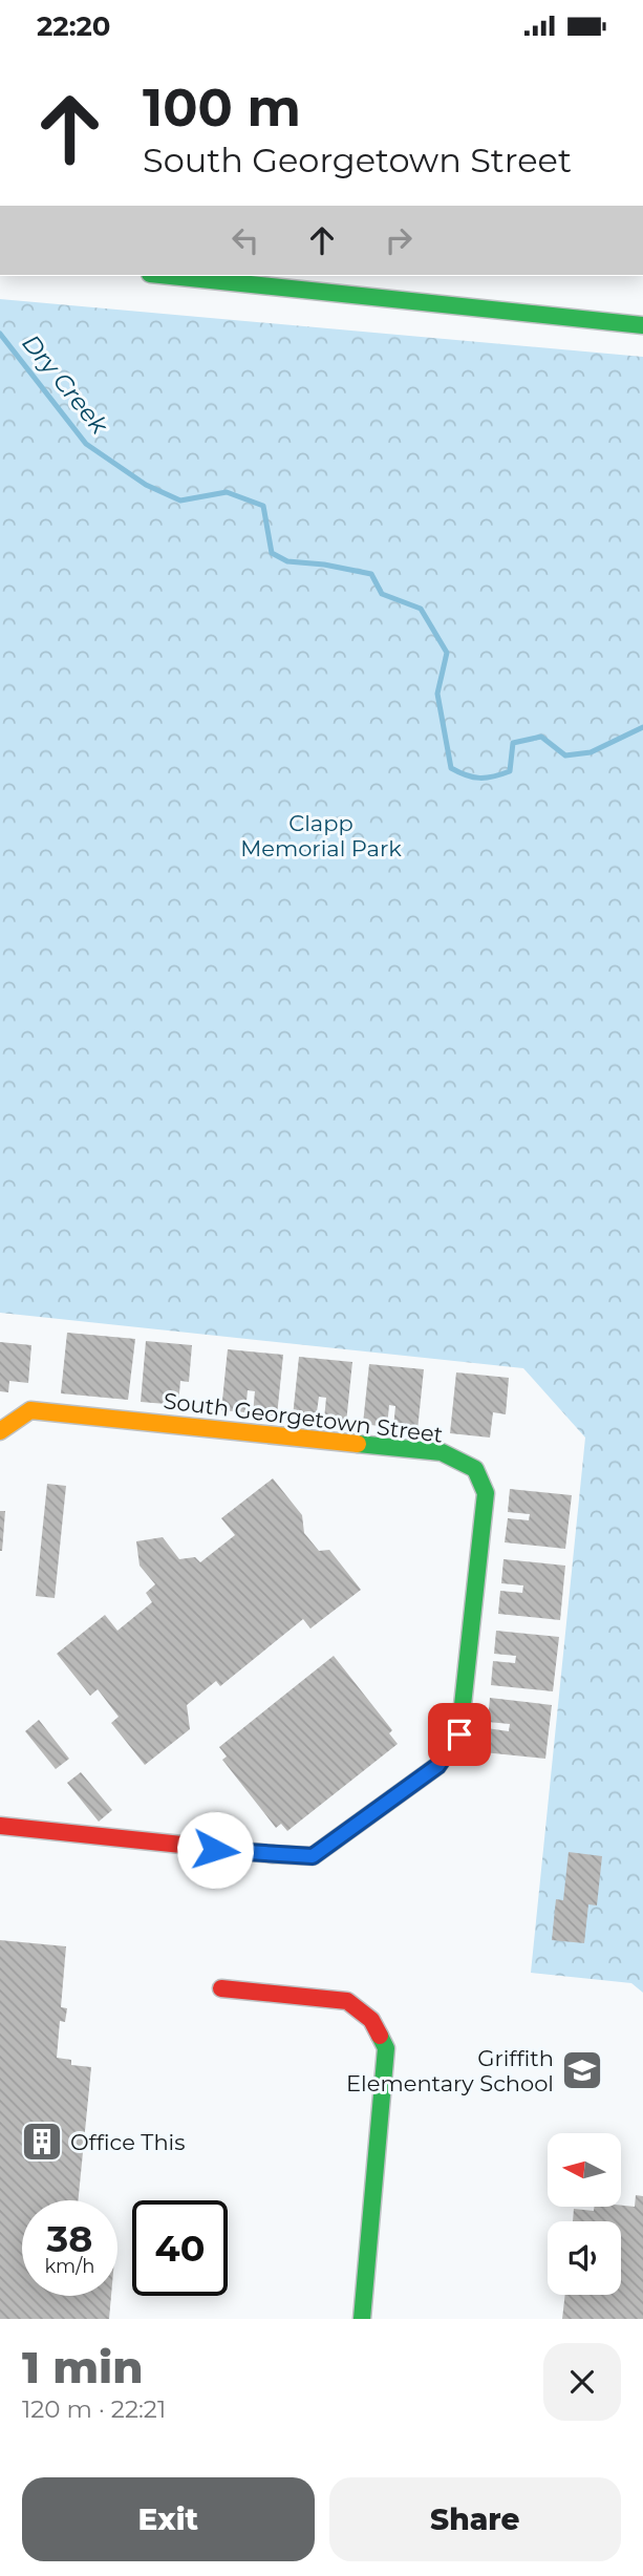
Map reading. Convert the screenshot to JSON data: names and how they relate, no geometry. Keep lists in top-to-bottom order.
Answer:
{
  "streets": {
    "street": ["South Georgetown Street"]
  },
  "water": ["Dry Creek"],
  "parks": ["Clapp Memorial Park"],
  "places": {
    "school or university": ["Griffith Elementary School"],
    "building": ["Office This"]
  },
  "north": "left",
  "page": {
    "status": "22:20",
    "turn": ["100 m", "South Georgetown Street"],
    "speed": "38 km/h",
    "limit": "40",
    "heading": ["1 min", "120 m · 22:21"],
    "buttons": ["Exit", "Share"]
  }
}
